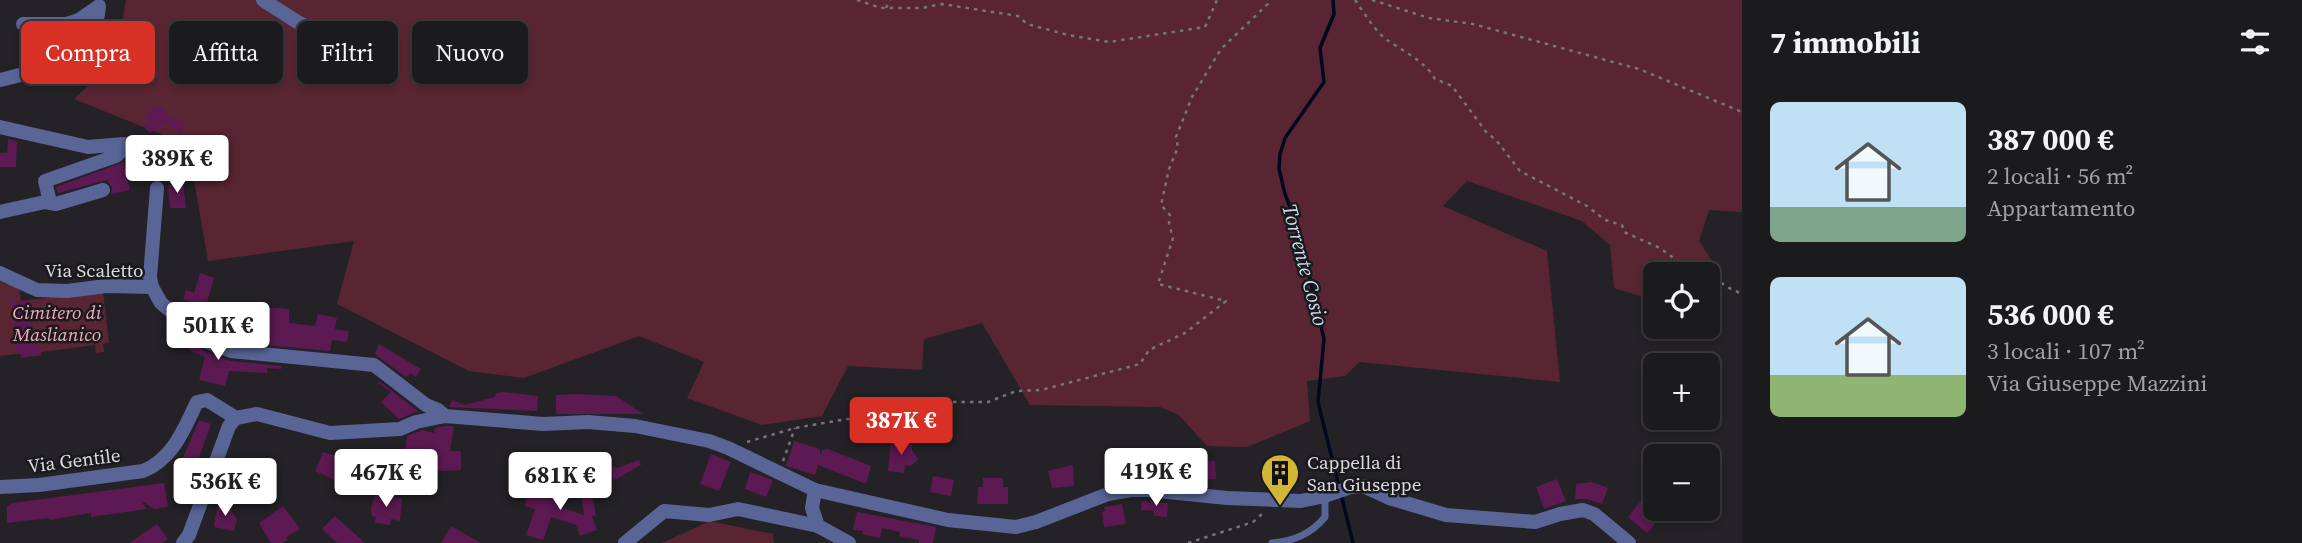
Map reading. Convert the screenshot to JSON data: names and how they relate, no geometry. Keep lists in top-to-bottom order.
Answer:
{
  "streets": {
    "street": ["Via Scaletto", "Via Gentile"]
  },
  "water": ["Torrente Cosio"],
  "parks": ["Cimitero di Maslianico"],
  "places": {
    "building": ["Cappella di San Giuseppe"]
  },
  "page": {
    "heading": "7 immobili",
    "chip": [
      "Compra",
      "Affitta",
      "Filtri",
      "Nuovo"
    ],
    "list": [
      {
        "name": "387 000 €",
        "note": "2 locali · 56 m² · Appartamento"
      },
      {
        "name": "536 000 €",
        "note": "3 locali · 107 m² · Via Giuseppe Mazzini"
      }
    ],
    "price": [
      "389K €",
      "501K €",
      "387K €",
      "419K €",
      "467K €",
      "681K €",
      "536K €"
    ],
    "map_buttons": ["+", "−"]
  }
}
